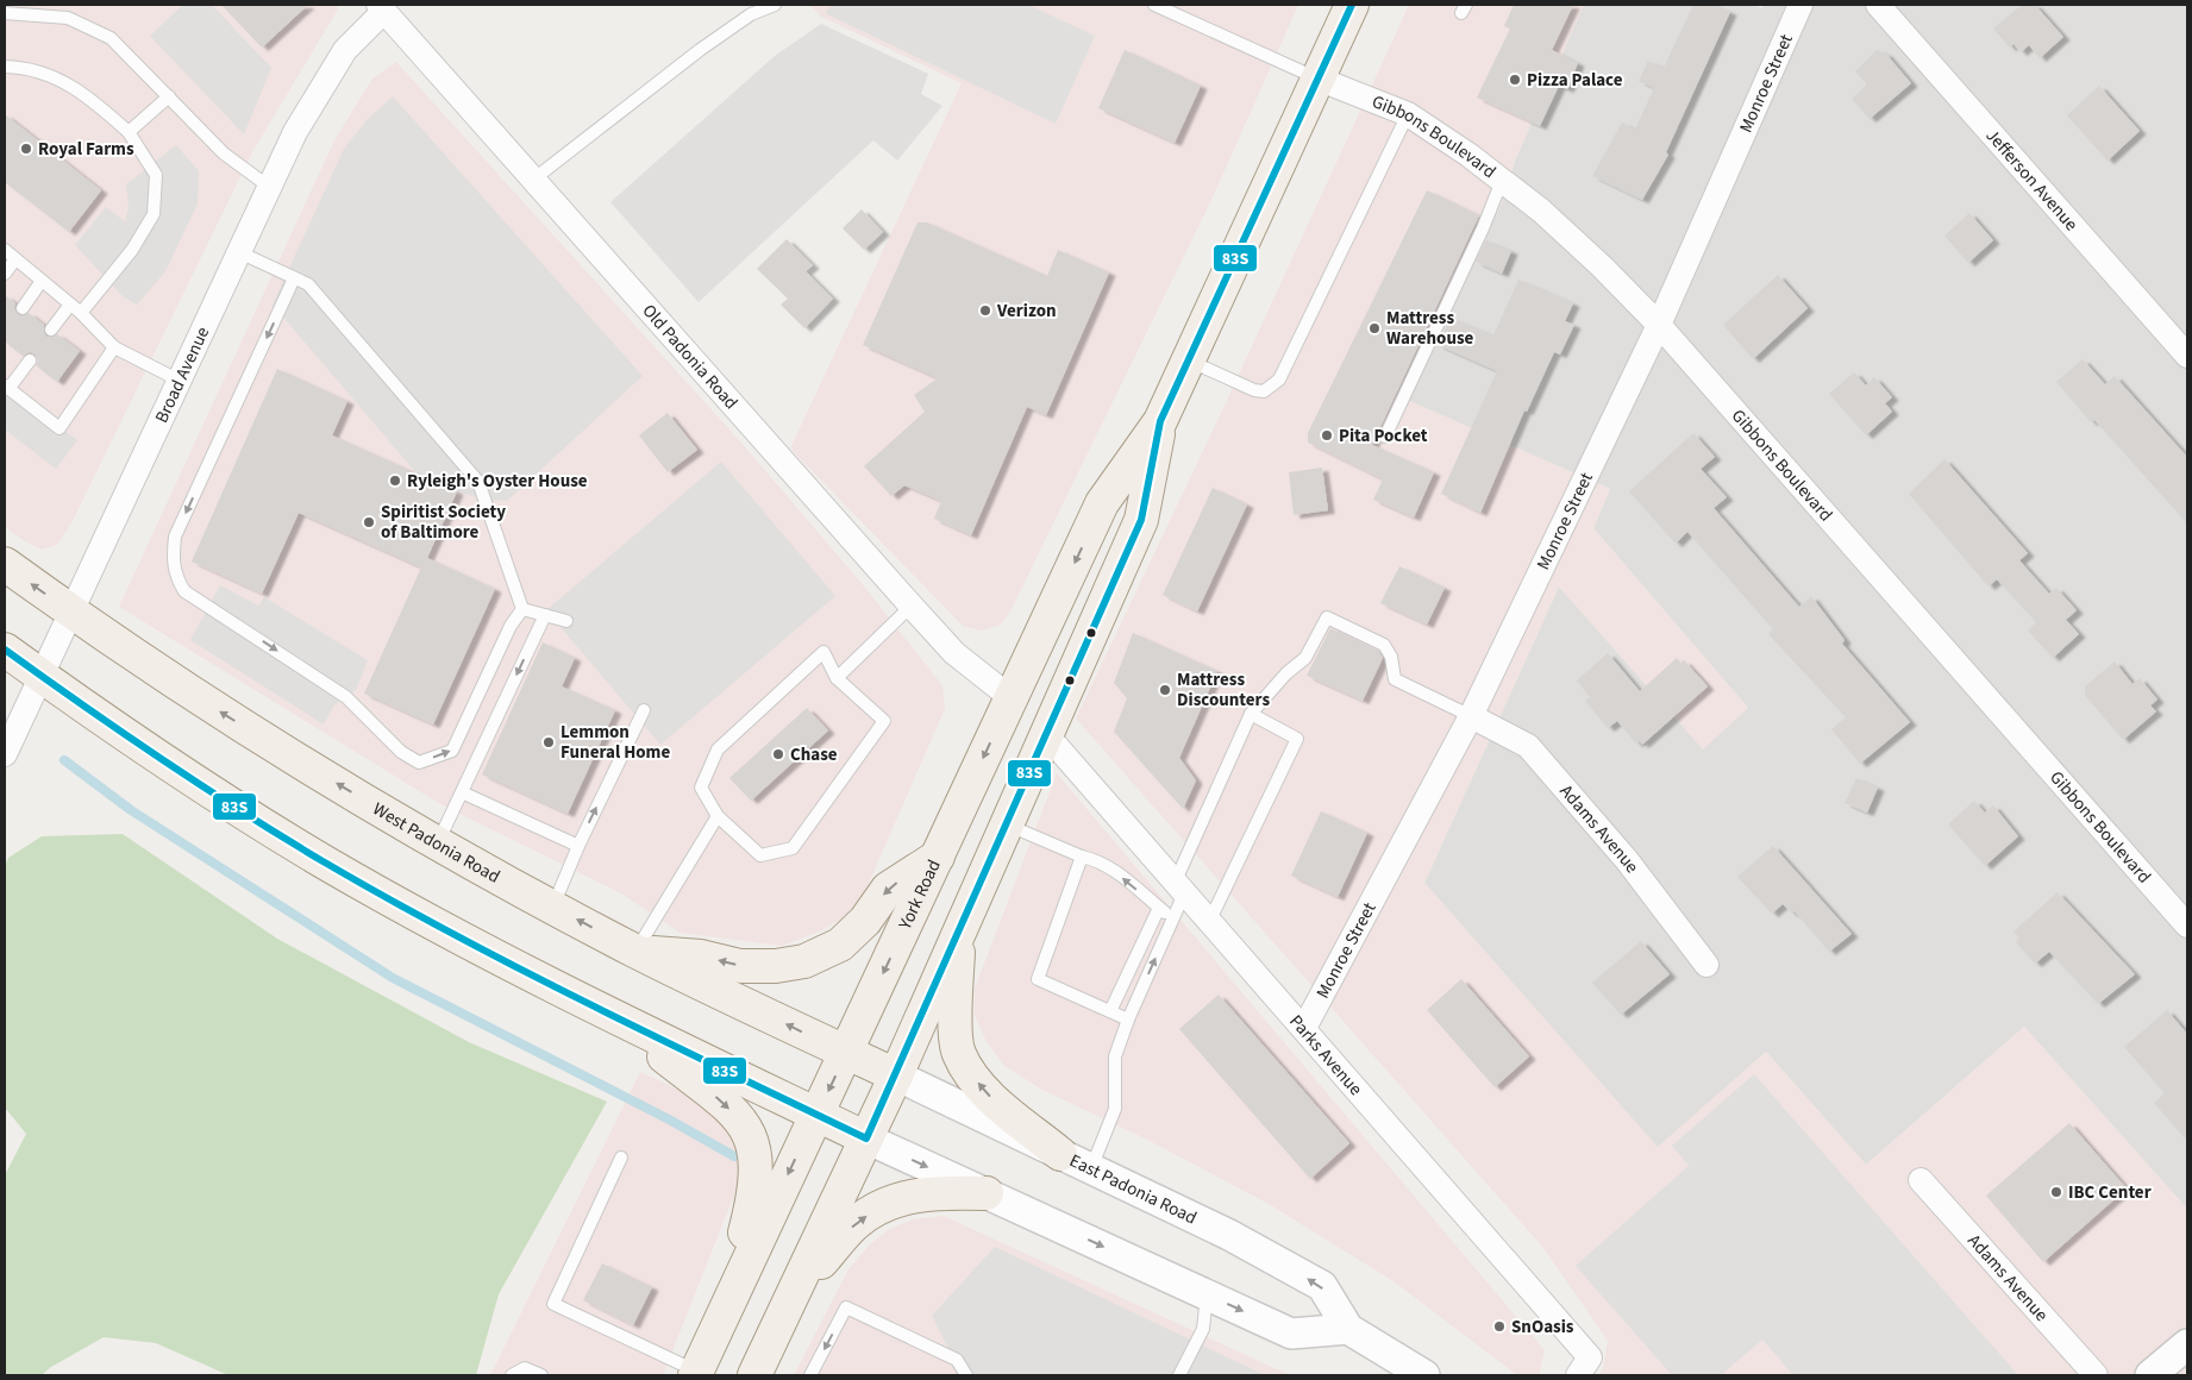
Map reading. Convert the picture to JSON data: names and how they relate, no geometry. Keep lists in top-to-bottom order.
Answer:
{
  "streets": {
    "main road": ["West Padonia Road", "York Road"],
    "street": [
      "Monroe Street",
      "Gibbons Boulevard",
      "Jefferson Avenue",
      "Old Padonia Road",
      "Broad Avenue",
      "Adams Avenue",
      "Parks Avenue",
      "East Padonia Road"
    ]
  },
  "crossings": [
    ["Monroe Street", "Gibbons Boulevard"],
    ["Monroe Street", "Adams Avenue"],
    ["Monroe Street", "Parks Avenue"],
    ["Gibbons Boulevard", "York Road"],
    ["Old Padonia Road", "Broad Avenue"],
    ["Old Padonia Road", "York Road"],
    ["Broad Avenue", "West Padonia Road"],
    ["West Padonia Road", "York Road"],
    ["West Padonia Road", "East Padonia Road"],
    ["York Road", "Parks Avenue"],
    ["York Road", "East Padonia Road"]
  ],
  "places": [
    "Pizza Palace",
    "Royal Farms",
    "Verizon",
    "Mattress Warehouse",
    "Pita Pocket",
    "Ryleigh's Oyster House",
    "Spiritist Society of Baltimore",
    "Mattress Discounters",
    "Lemmon Funeral Home",
    "Chase",
    "IBC Center",
    "SnOasis"
  ],
  "lines": ["transit line 83S"]
}
